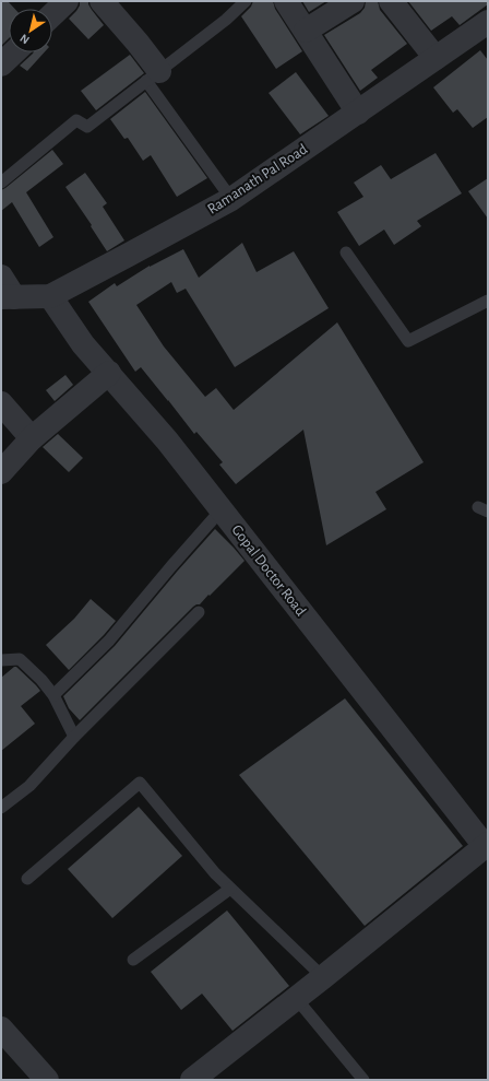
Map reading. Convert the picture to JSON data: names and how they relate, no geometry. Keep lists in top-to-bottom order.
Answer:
{
  "streets": {
    "street": ["Ramanath Pal Road", "Gopal Doctor Road"]
  },
  "crossings": [
    ["Ramanath Pal Road", "Gopal Doctor Road"]
  ],
  "north": "bottom left"
}
